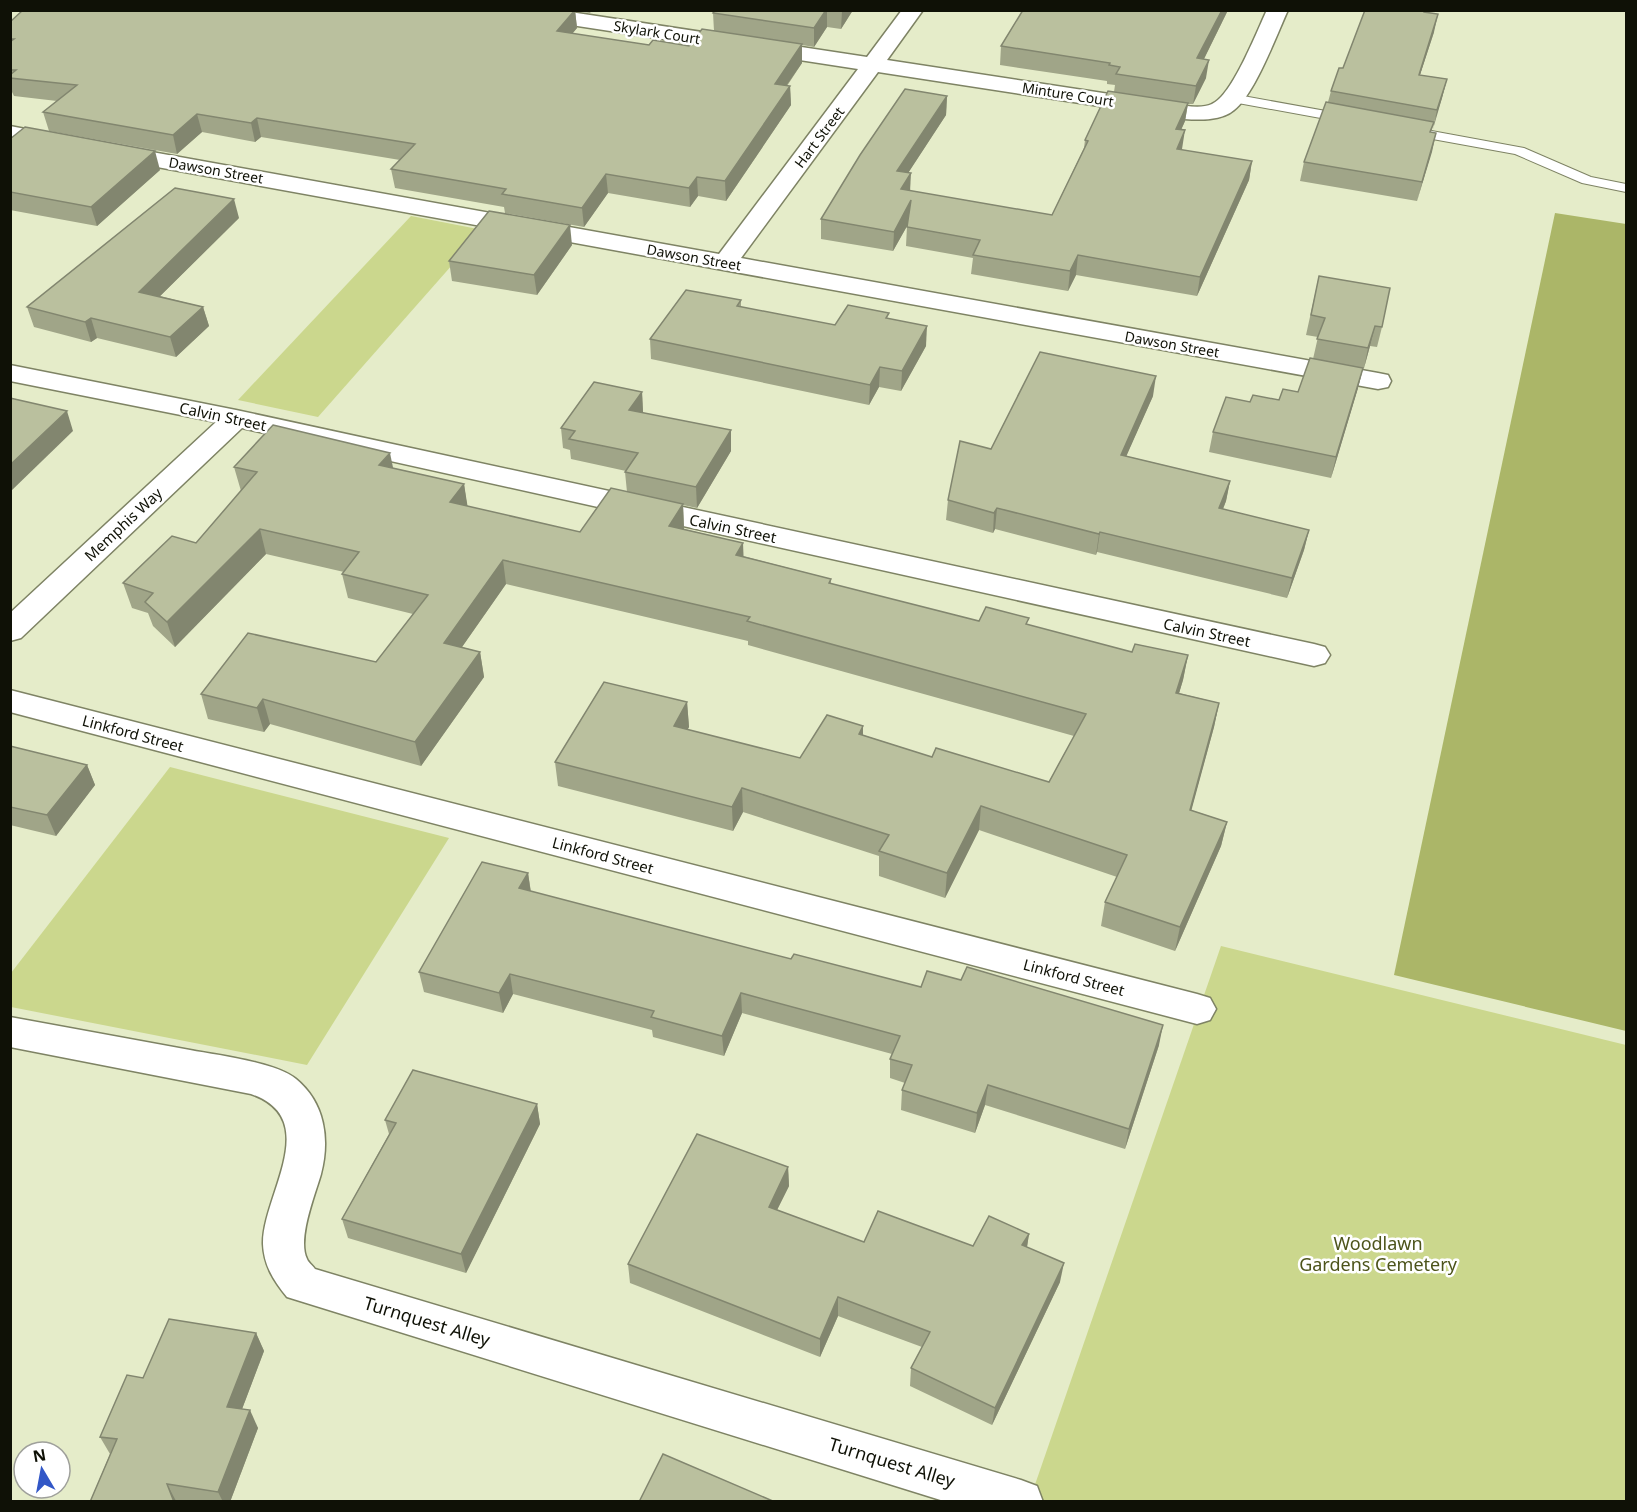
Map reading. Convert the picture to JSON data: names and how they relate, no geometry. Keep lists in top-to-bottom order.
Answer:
{
  "streets": {
    "street": [
      "Skylark Court",
      "Minture Court",
      "Hart Street",
      "Dawson Street",
      "Calvin Street",
      "Memphis Way",
      "Linkford Street",
      "Turnquest Alley"
    ]
  },
  "crossings": [
    ["Skylark Court", "Minture Court"],
    ["Skylark Court", "Hart Street"],
    ["Minture Court", "Hart Street"],
    ["Hart Street", "Dawson Street"],
    ["Calvin Street", "Memphis Way"]
  ],
  "parks": ["Woodlawn Gardens Cemetery"],
  "north": "top"
}
